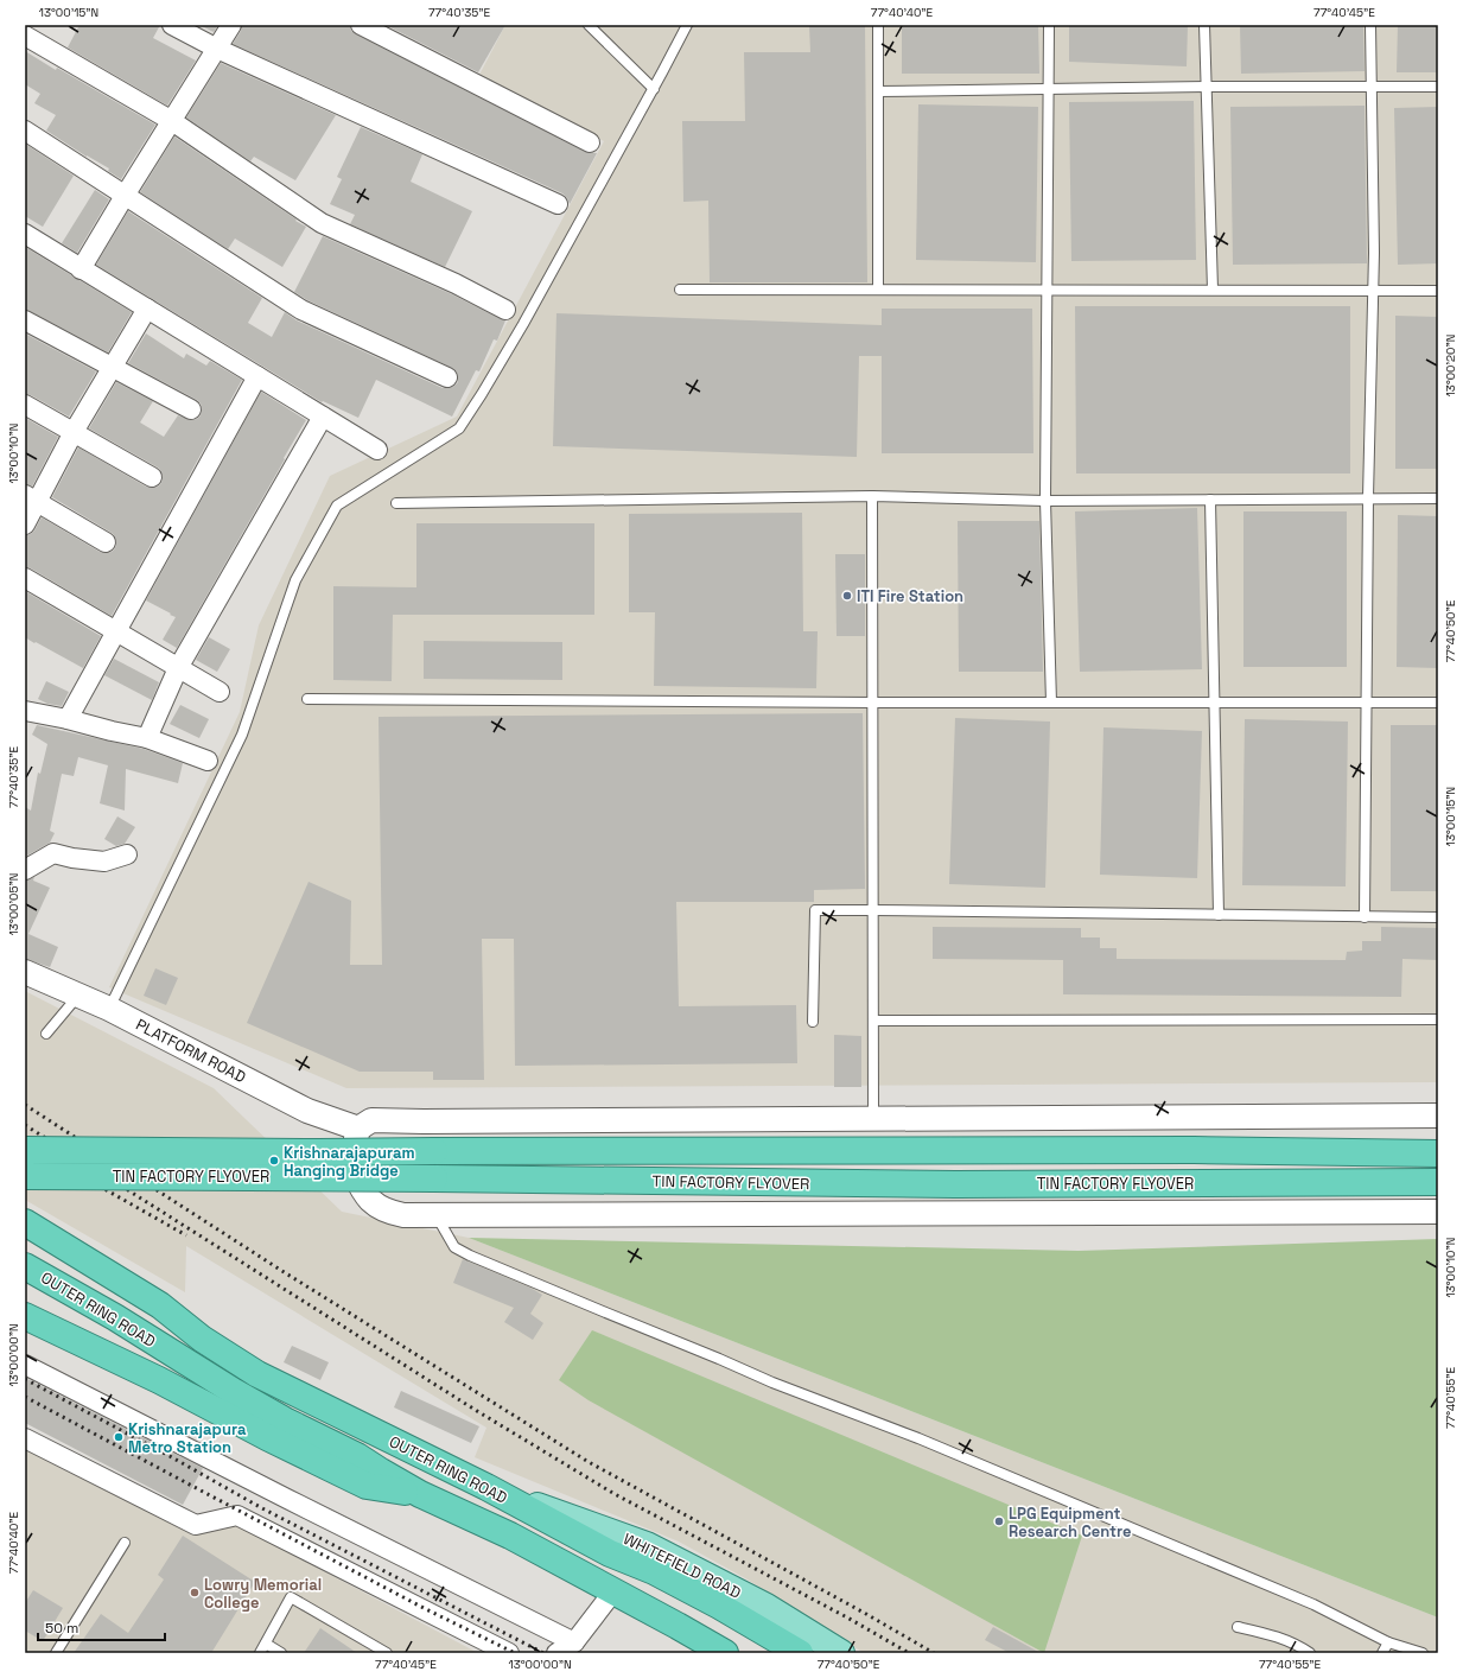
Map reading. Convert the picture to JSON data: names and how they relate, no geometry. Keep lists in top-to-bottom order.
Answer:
{
  "streets": {
    "highway": ["TIN FACTORY FLYOVER", "OUTER RING ROAD"],
    "main road": ["WHITEFIELD ROAD"],
    "street": ["PLATFORM ROAD"]
  },
  "crossings": [
    ["OUTER RING ROAD", "WHITEFIELD ROAD"]
  ],
  "places": [
    "ITI Fire Station",
    "Krishnarajapuram Hanging Bridge",
    "Krishnarajapura Metro Station",
    "LPG Equipment Research Centre",
    "Lowry Memorial College"
  ],
  "scale_bar": "50 m",
  "coordinates": [
    "13°00'15\"N",
    "77°40'35\"E",
    "77°40'40\"E",
    "77°40'45\"E",
    "13°00'20\"N",
    "13°00'10\"N",
    "77°40'50\"E",
    "13°00'05\"N",
    "13°00'00\"N",
    "77°40'55\"E"
  ]
}
